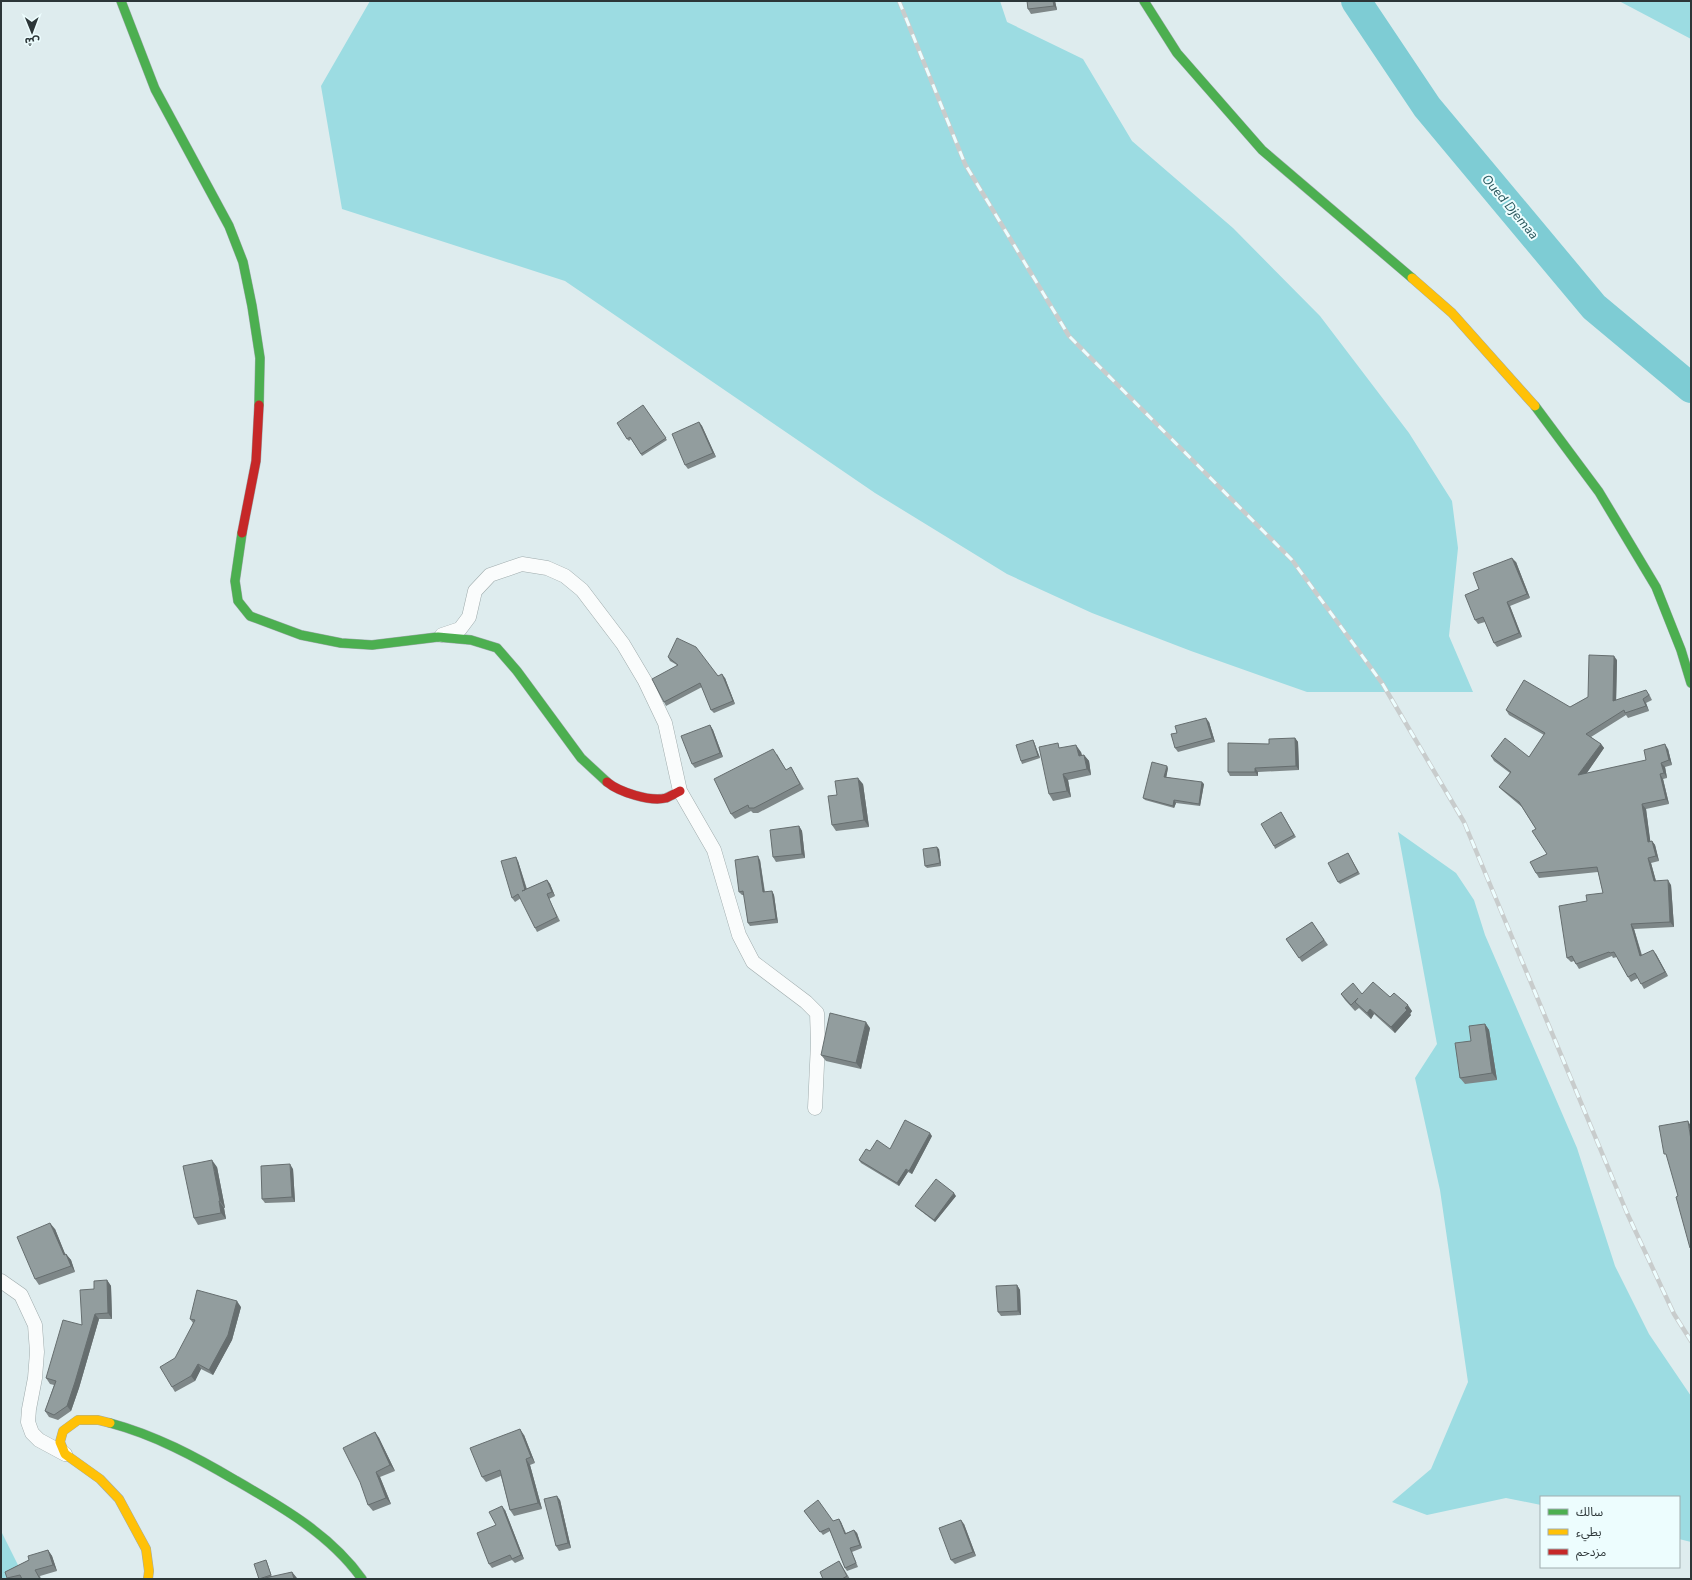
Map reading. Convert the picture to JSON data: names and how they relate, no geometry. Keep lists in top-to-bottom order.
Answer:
{
  "water": ["Oued Djemaa"],
  "legend": ["سالك", "بطيء", "مزدحم"],
  "north": "bottom"
}
